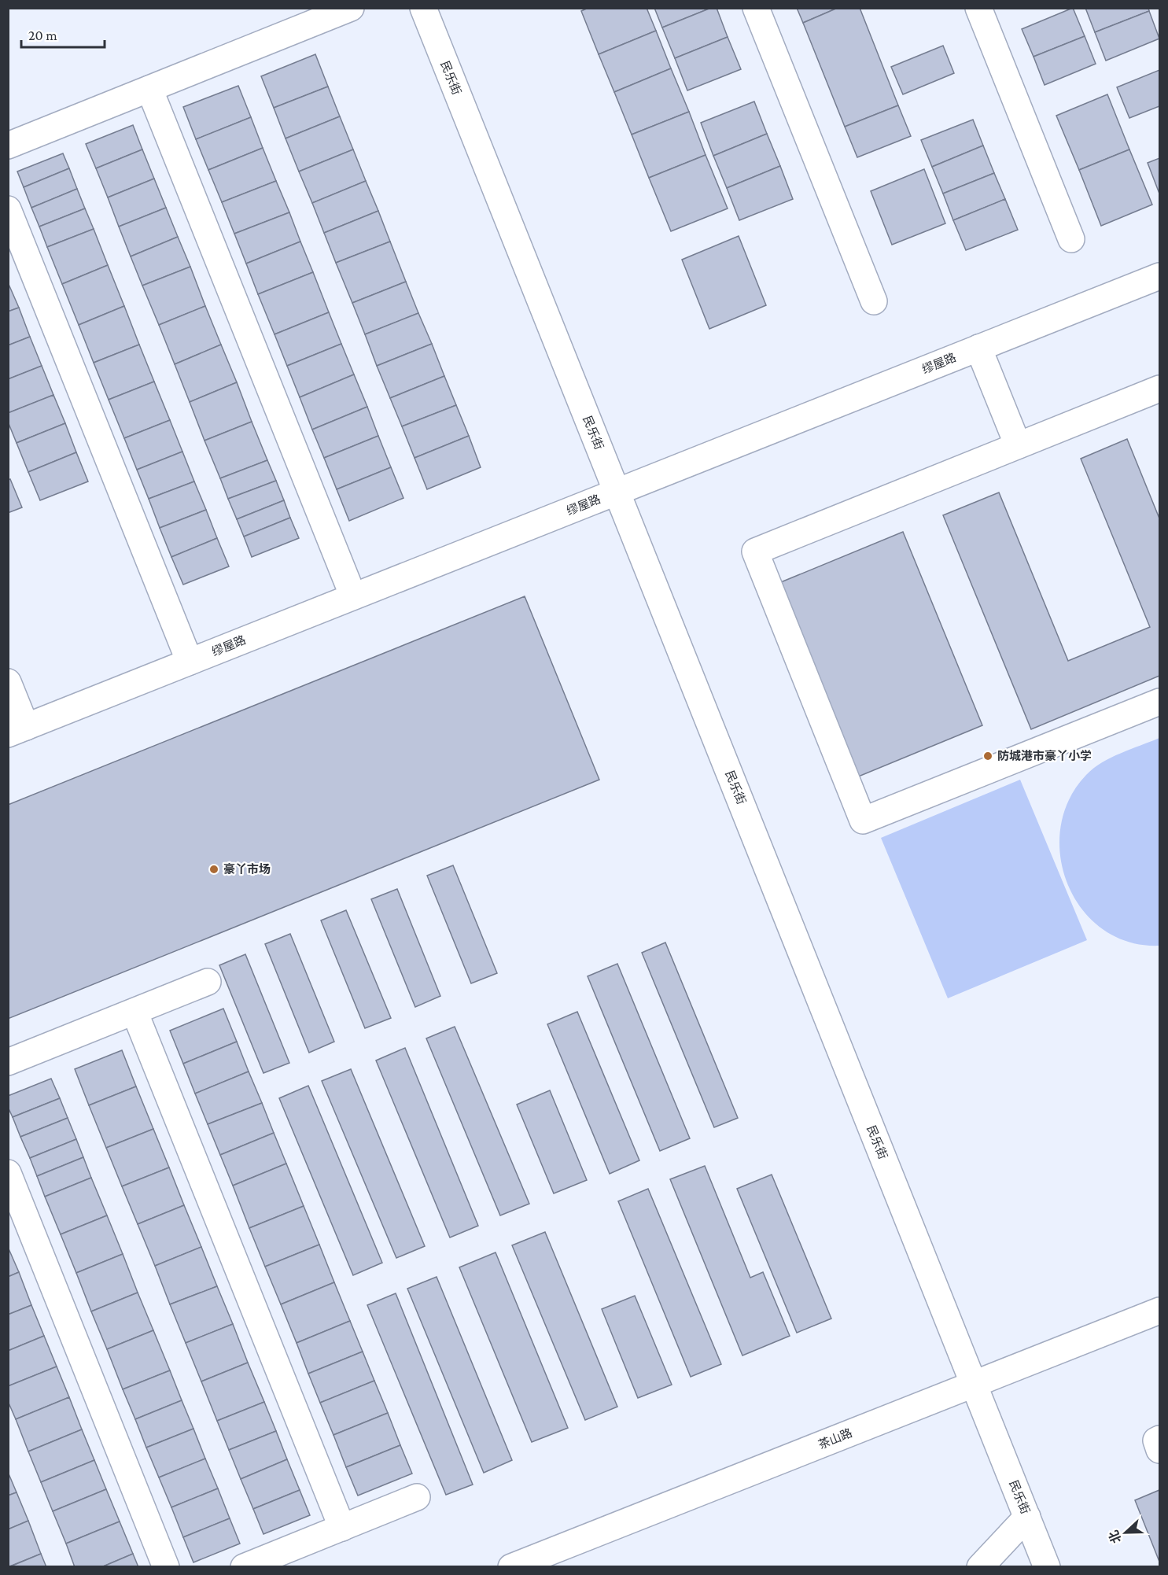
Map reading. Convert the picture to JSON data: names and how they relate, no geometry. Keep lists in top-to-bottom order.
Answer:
{
  "streets": {
    "street": ["民乐街", "缪屋路", "茶山路"]
  },
  "crossings": [
    ["民乐街", "缪屋路"],
    ["民乐街", "茶山路"]
  ],
  "places": ["防城港市豪丫小学", "豪丫市场"],
  "scale_bar": "20 m",
  "north": "left"
}
